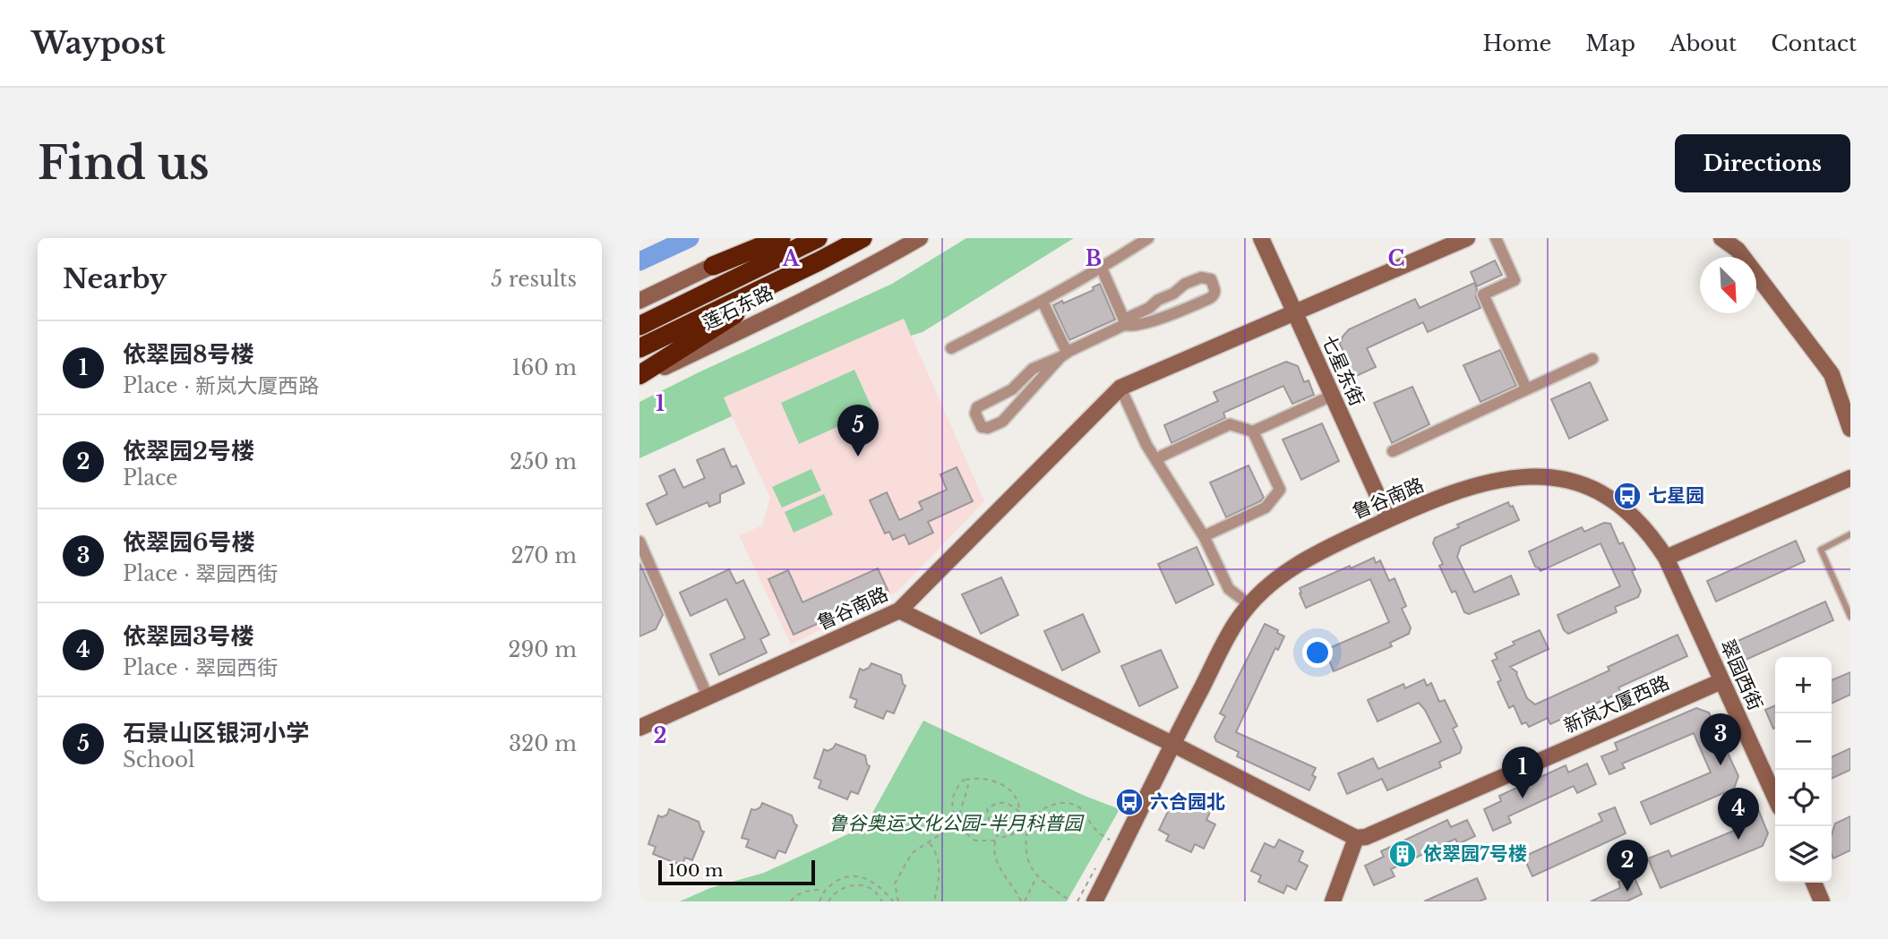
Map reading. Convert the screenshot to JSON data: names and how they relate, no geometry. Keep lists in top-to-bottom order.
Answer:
{
  "streets": {
    "highway": ["莲石东路"],
    "street": [
      "七星东街",
      "鲁谷南路",
      "翠园西街",
      "新岚大厦西路"
    ]
  },
  "crossings": [
    ["七星东街", "鲁谷南路"],
    ["鲁谷南路", "翠园西街"],
    ["翠园西街", "新岚大厦西路"]
  ],
  "parks": ["鲁谷奥运文化公园-半月科普园"],
  "places": {
    "bus stop": ["七星园", "六合园北"],
    "building": ["依翠园7号楼"]
  },
  "scale_bar": "100 m",
  "north": "bottom right",
  "page": {
    "header": "Waypost",
    "nav": [
      "Home",
      "Map",
      "About",
      "Contact"
    ],
    "buttons": "Directions",
    "title": "Find us",
    "heading": ["Nearby", "5 results"],
    "list": [
      {
        "mark": "1",
        "name": "依翠园8号楼",
        "note": "Place · 新岚大厦西路",
        "value": "160 m"
      },
      {
        "mark": "2",
        "name": "依翠园2号楼",
        "note": "Place",
        "value": "250 m"
      },
      {
        "mark": "3",
        "name": "依翠园6号楼",
        "note": "Place · 翠园西街",
        "value": "270 m"
      },
      {
        "mark": "4",
        "name": "依翠园3号楼",
        "note": "Place · 翠园西街",
        "value": "290 m"
      },
      {
        "mark": "5",
        "name": "石景山区银河小学",
        "note": "School",
        "value": "320 m"
      }
    ],
    "pins": [
      "5",
      "3",
      "1",
      "4",
      "2"
    ],
    "map_buttons": ["+", "−"],
    "scale": "100 m"
  },
  "grid": {
    "columns": ["A", "B", "C"],
    "rows": ["1", "2"]
  }
}
